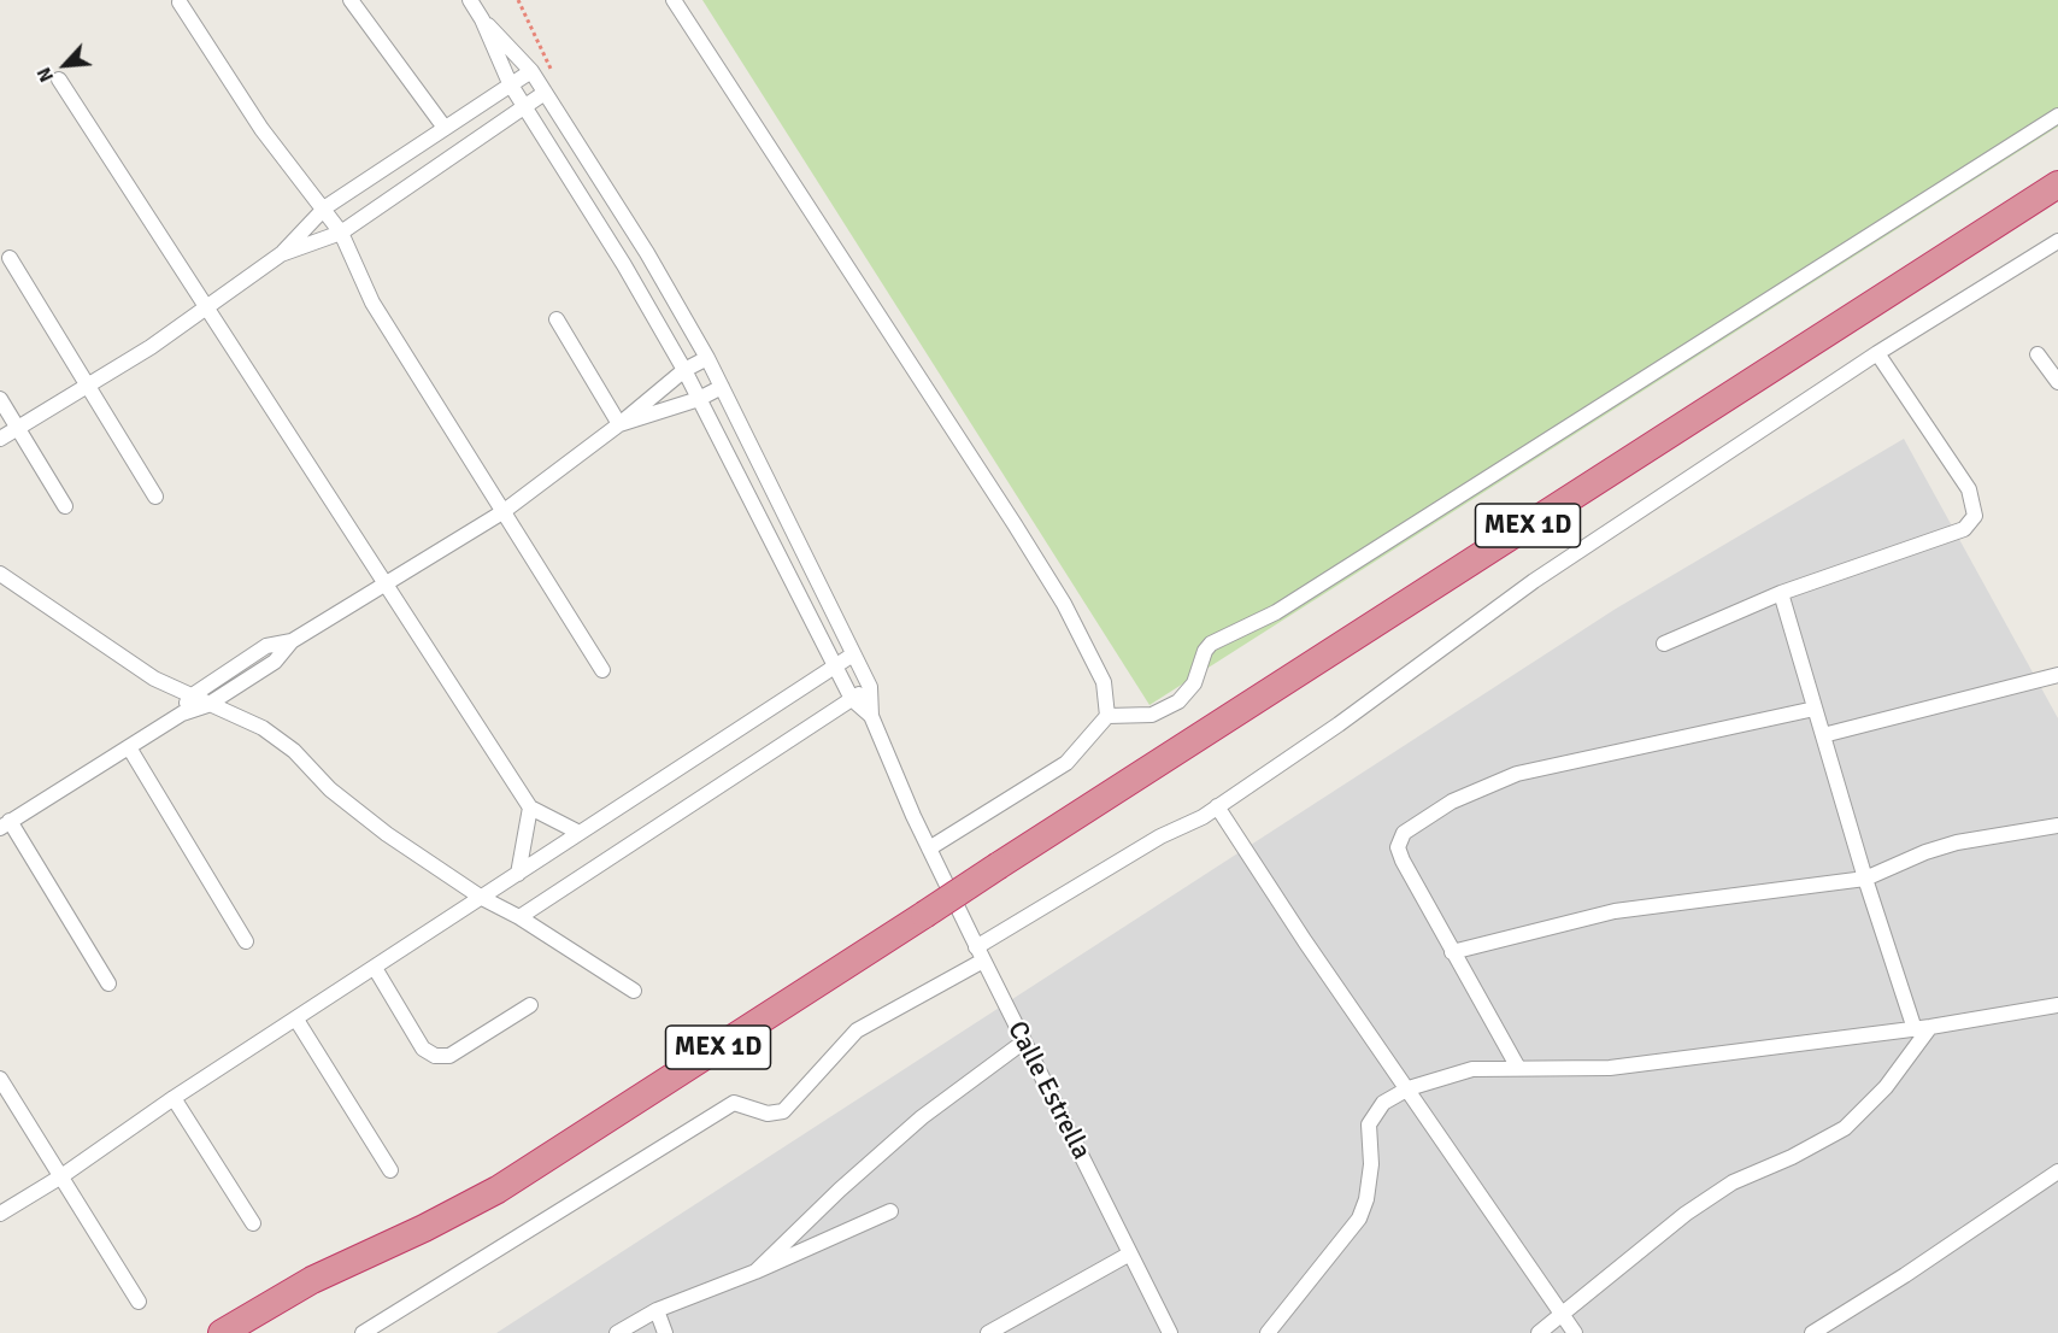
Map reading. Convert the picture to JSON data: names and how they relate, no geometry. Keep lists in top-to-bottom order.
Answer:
{
  "streets": {
    "highway": ["MEX 1D"],
    "street": ["Calle Estrella"]
  },
  "north": "bottom left"
}
